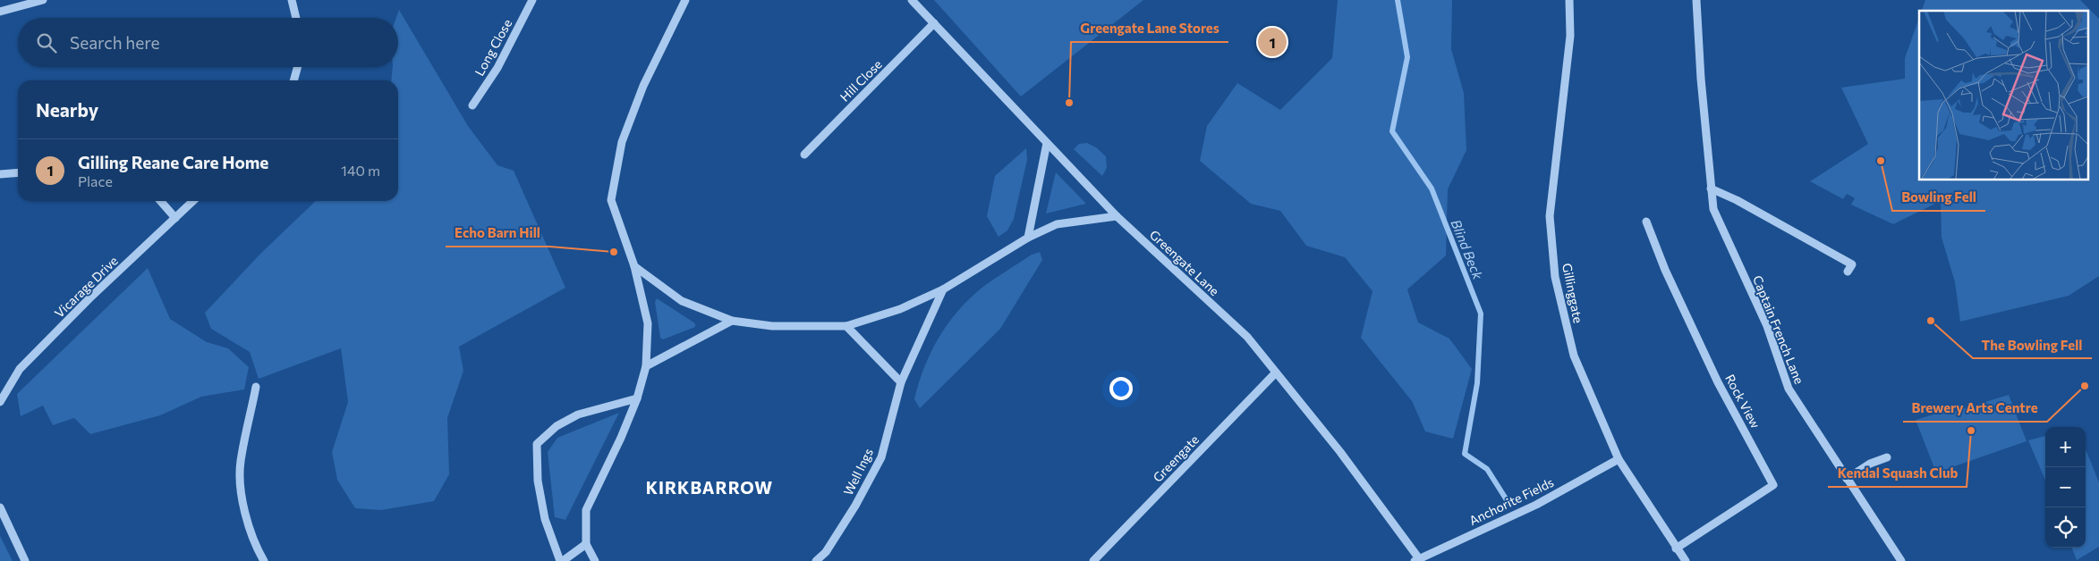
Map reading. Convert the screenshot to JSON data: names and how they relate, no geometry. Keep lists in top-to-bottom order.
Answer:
{
  "streets": {
    "street": [
      "Long Close",
      "Hill Close",
      "Greengate Lane",
      "Vicarage Drive",
      "Gillinggate",
      "Captain French Lane",
      "Rock View",
      "Greengate",
      "Well Ings",
      "Anchorite Fields"
    ]
  },
  "crossings": [
    ["Hill Close", "Greengate Lane"],
    ["Greengate Lane", "Greengate"],
    ["Greengate Lane", "Anchorite Fields"],
    ["Gillinggate", "Rock View"],
    ["Gillinggate", "Anchorite Fields"]
  ],
  "districts": ["KIRKBARROW"],
  "water": ["Blind Beck"],
  "places": [
    "Greengate Lane Stores",
    "Bowling Fell",
    "Echo Barn Hill",
    "The Bowling Fell",
    "Brewery Arts Centre",
    "Kendal Squash Club"
  ],
  "page": {
    "search": "Search here",
    "pins": "1",
    "heading": "Nearby",
    "list": [
      {
        "mark": "1",
        "name": "Gilling Reane Care Home",
        "note": "Place",
        "value": "140 m"
      }
    ],
    "map_buttons": ["+", "−"]
  }
}
